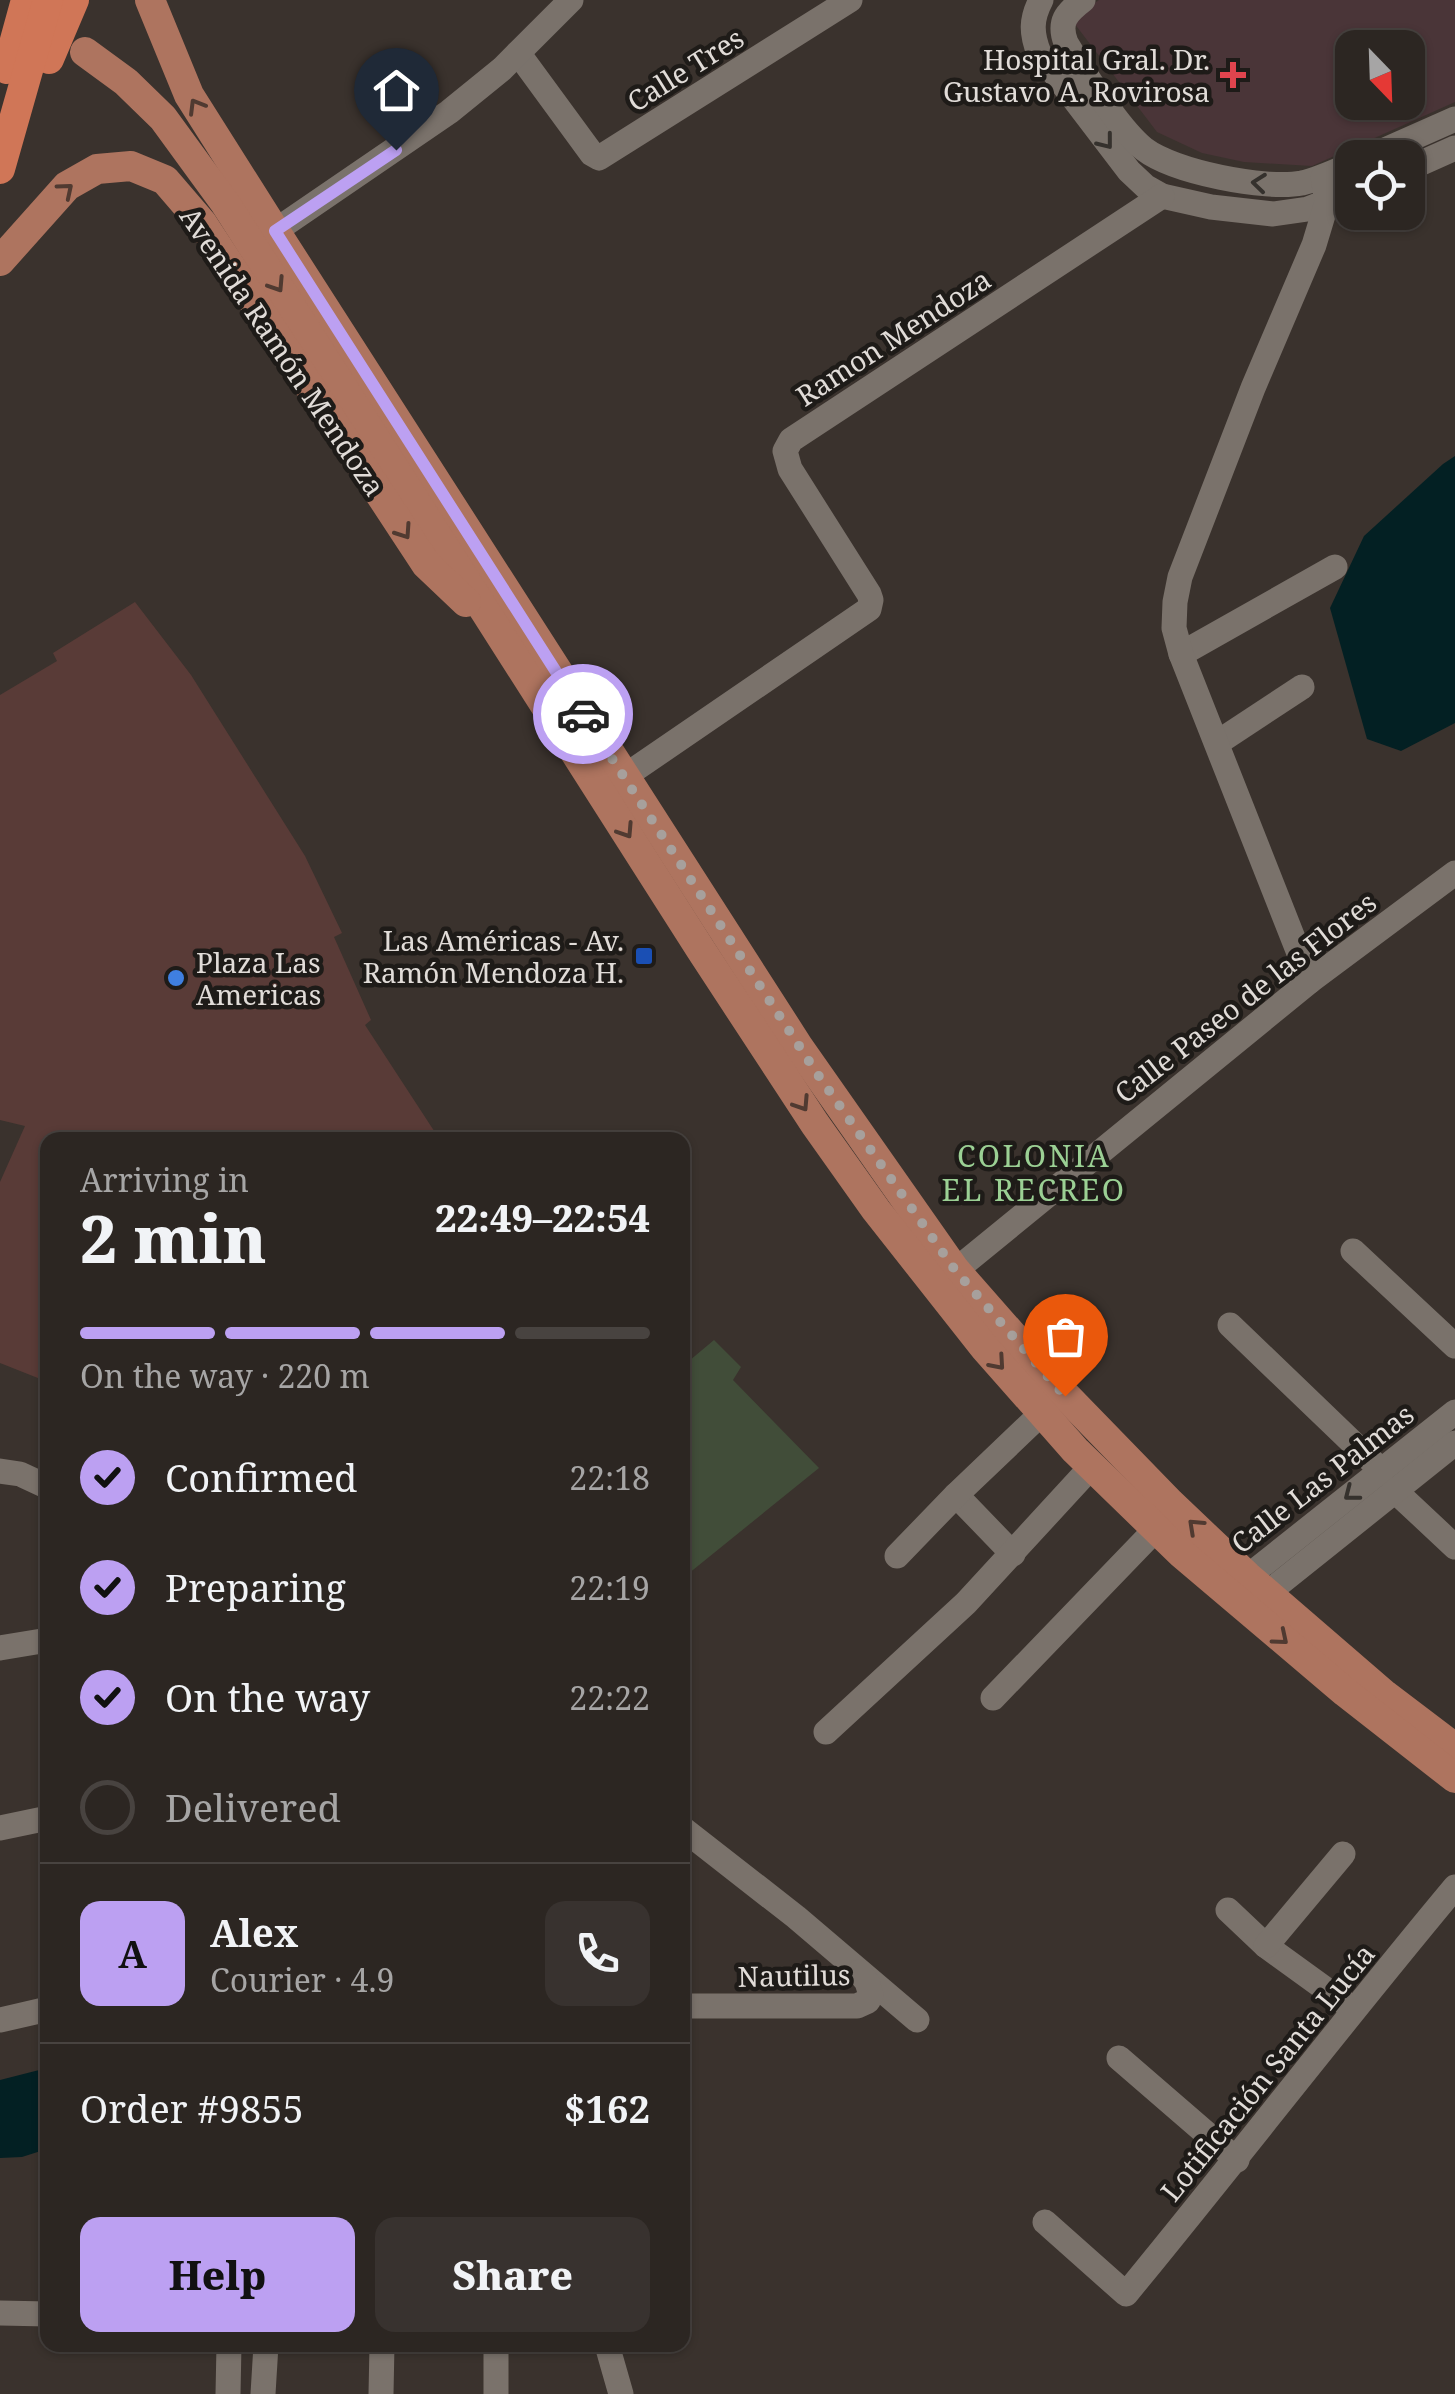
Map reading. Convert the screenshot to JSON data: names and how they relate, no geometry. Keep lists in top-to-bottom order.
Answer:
{
  "streets": {
    "main road": ["Avenida Ramón Mendoza"],
    "street": [
      "Calle Tres",
      "Ramon Mendoza",
      "Calle Paseo de las Flores",
      "Calle Las Palmas",
      "Nautilus",
      "Lotificación Santa Lucía"
    ]
  },
  "districts": ["COLONIA EL RECREO"],
  "places": {
    "health": ["Hospital Gral. Dr. Gustavo A. Rovirosa"],
    "transit": ["Las Américas - Av. Ramón Mendoza H."],
    "other": ["Plaza Las Americas"]
  },
  "north": "bottom right",
  "page": {
    "heading": ["2 min", "Arriving in", "22:49–22:54"],
    "panel": [
      "Alex",
      "Courier · 4.9",
      "Order #9855",
      "$162"
    ],
    "bar": "On the way · 220 m",
    "list": [
      ["Confirmed", "22:18"],
      ["Preparing", "22:19"],
      ["On the way", "22:22"],
      "Delivered"
    ],
    "round": "A",
    "buttons": ["Help", "Share"]
  }
}
